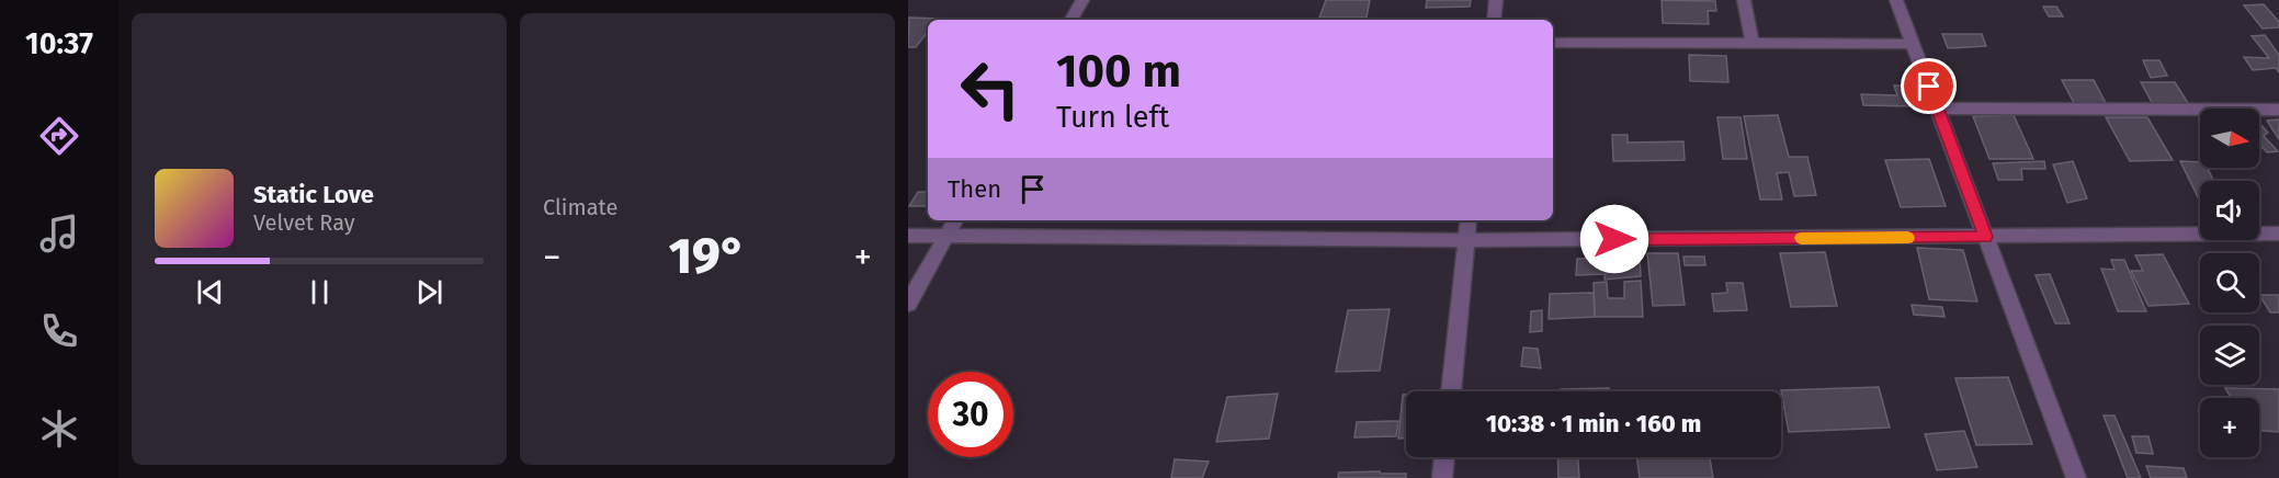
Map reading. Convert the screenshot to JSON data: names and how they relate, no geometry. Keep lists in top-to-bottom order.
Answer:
{
  "north": "right",
  "page": {
    "tabs": "10:37",
    "tile": "Climate",
    "turn": ["100 m", "Turn left"],
    "map_buttons": "+",
    "then": "Then",
    "song": ["Static Love", "Velvet Ray"],
    "heat": ["−", "19°", "+"],
    "limit": "30",
    "trip": "10:38 · 1 min · 160 m"
  }
}
